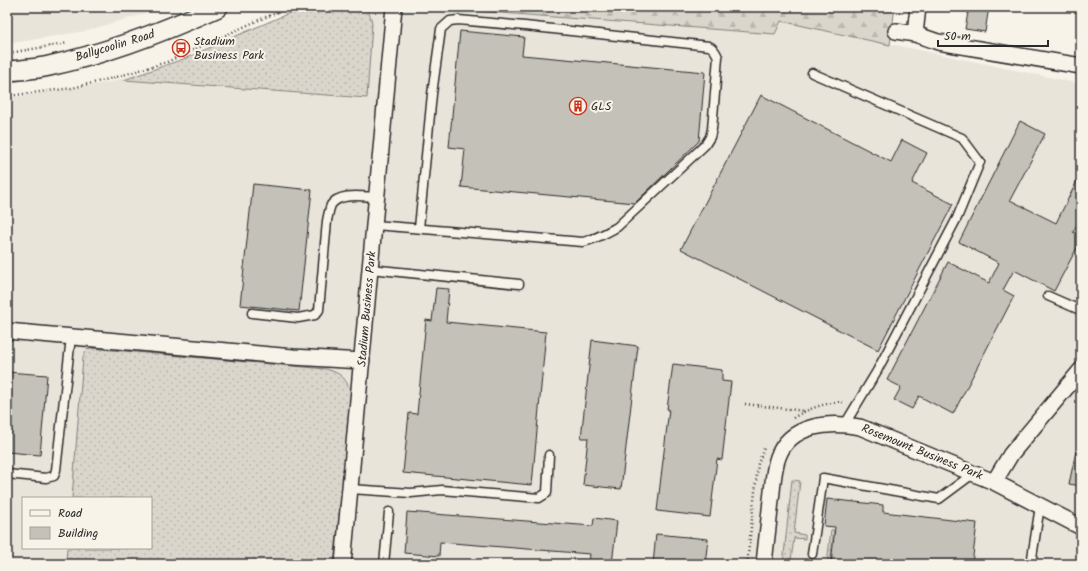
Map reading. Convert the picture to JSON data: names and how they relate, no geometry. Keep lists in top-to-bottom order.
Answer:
{
  "streets": {
    "street": ["Ballycoolin Road", "Stadium Business Park", "Rosemount Business Park"]
  },
  "places": {
    "bus stop": ["Stadium Business Park"],
    "building": ["GLS"]
  },
  "legend": ["Road", "Building"],
  "scale_bar": "50 m"
}
